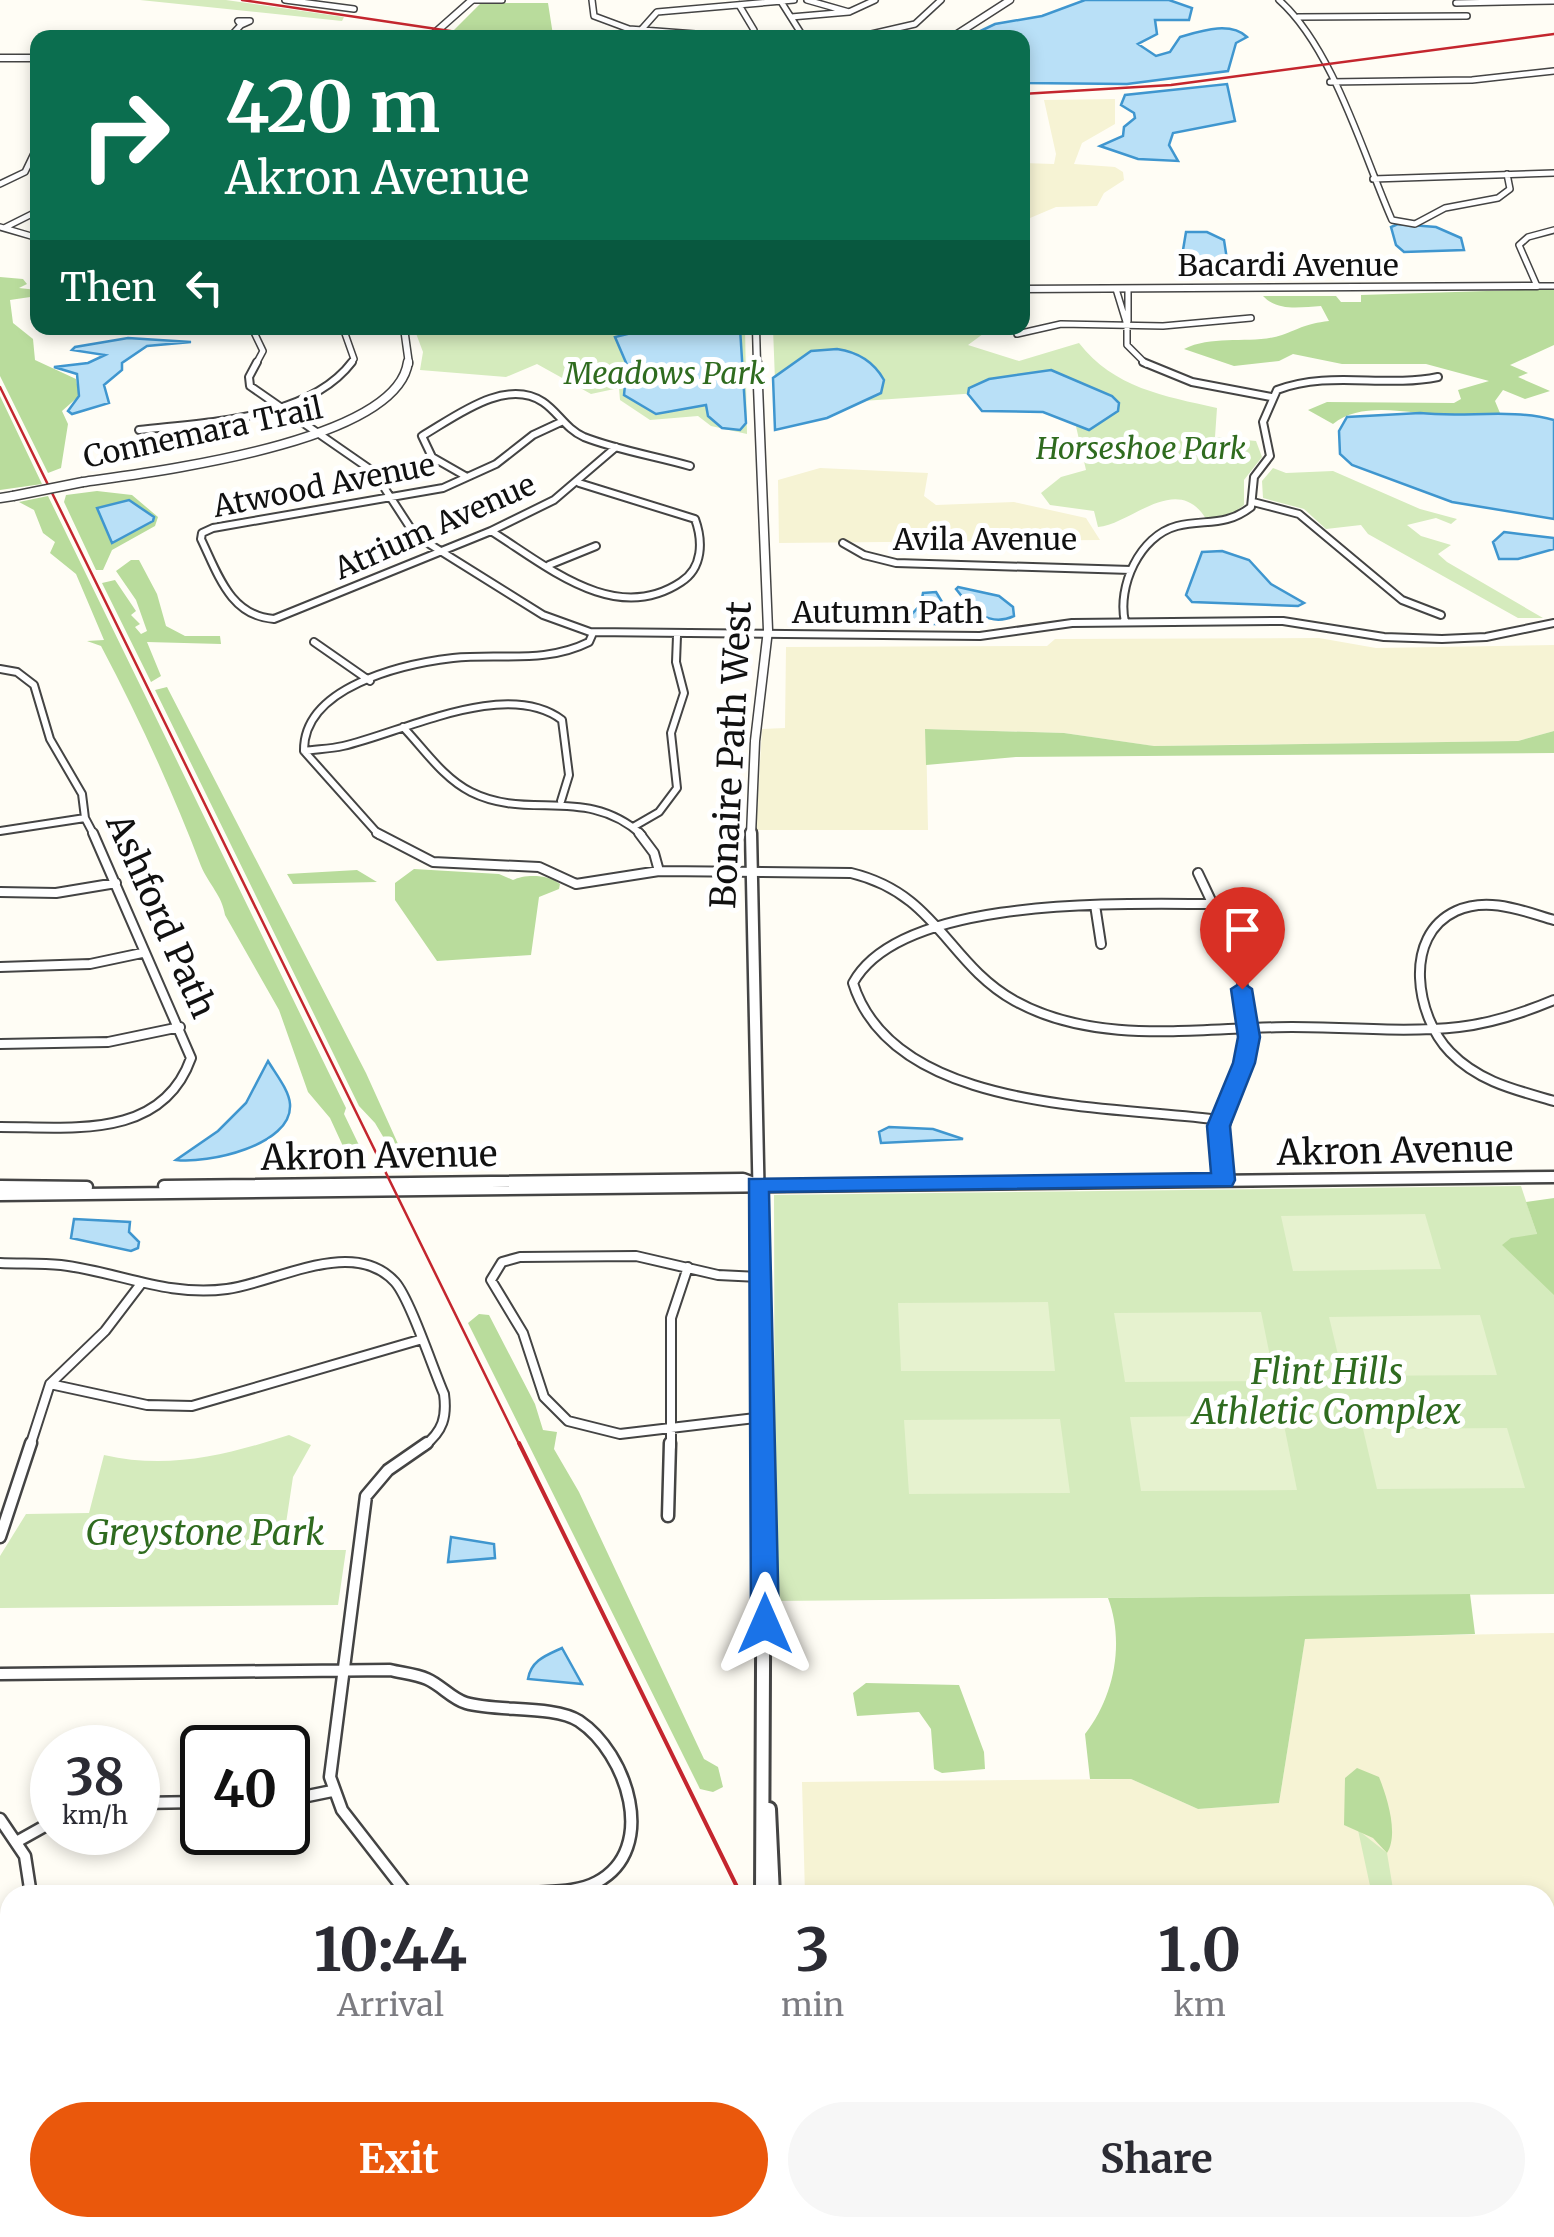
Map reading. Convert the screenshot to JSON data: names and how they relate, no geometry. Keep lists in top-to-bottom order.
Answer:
{
  "streets": {
    "street": [
      "Bacardi Avenue",
      "Connemara Trail",
      "Atwood Avenue",
      "Atrium Avenue",
      "Avila Avenue",
      "Autumn Path",
      "Bonaire Path West",
      "Ashford Path",
      "Akron Avenue"
    ]
  },
  "crossings": [
    ["Connemara Trail", "Autumn Path"],
    ["Atwood Avenue", "Atrium Avenue"],
    ["Atwood Avenue", "Autumn Path"],
    ["Atrium Avenue", "Autumn Path"],
    ["Autumn Path", "Bonaire Path West"],
    ["Bonaire Path West", "Akron Avenue"]
  ],
  "parks": [
    "Meadows Park",
    "Horseshoe Park",
    "Flint Hills Athletic Complex",
    "Greystone Park"
  ],
  "page": {
    "turn": ["420 m", "Akron Avenue"],
    "then": "Then",
    "speed": "38 km/h",
    "limit": "40",
    "eta": [
      "10:44",
      "Arrival",
      "3",
      "min",
      "1.0",
      "km"
    ],
    "buttons": ["Exit", "Share"]
  }
}
